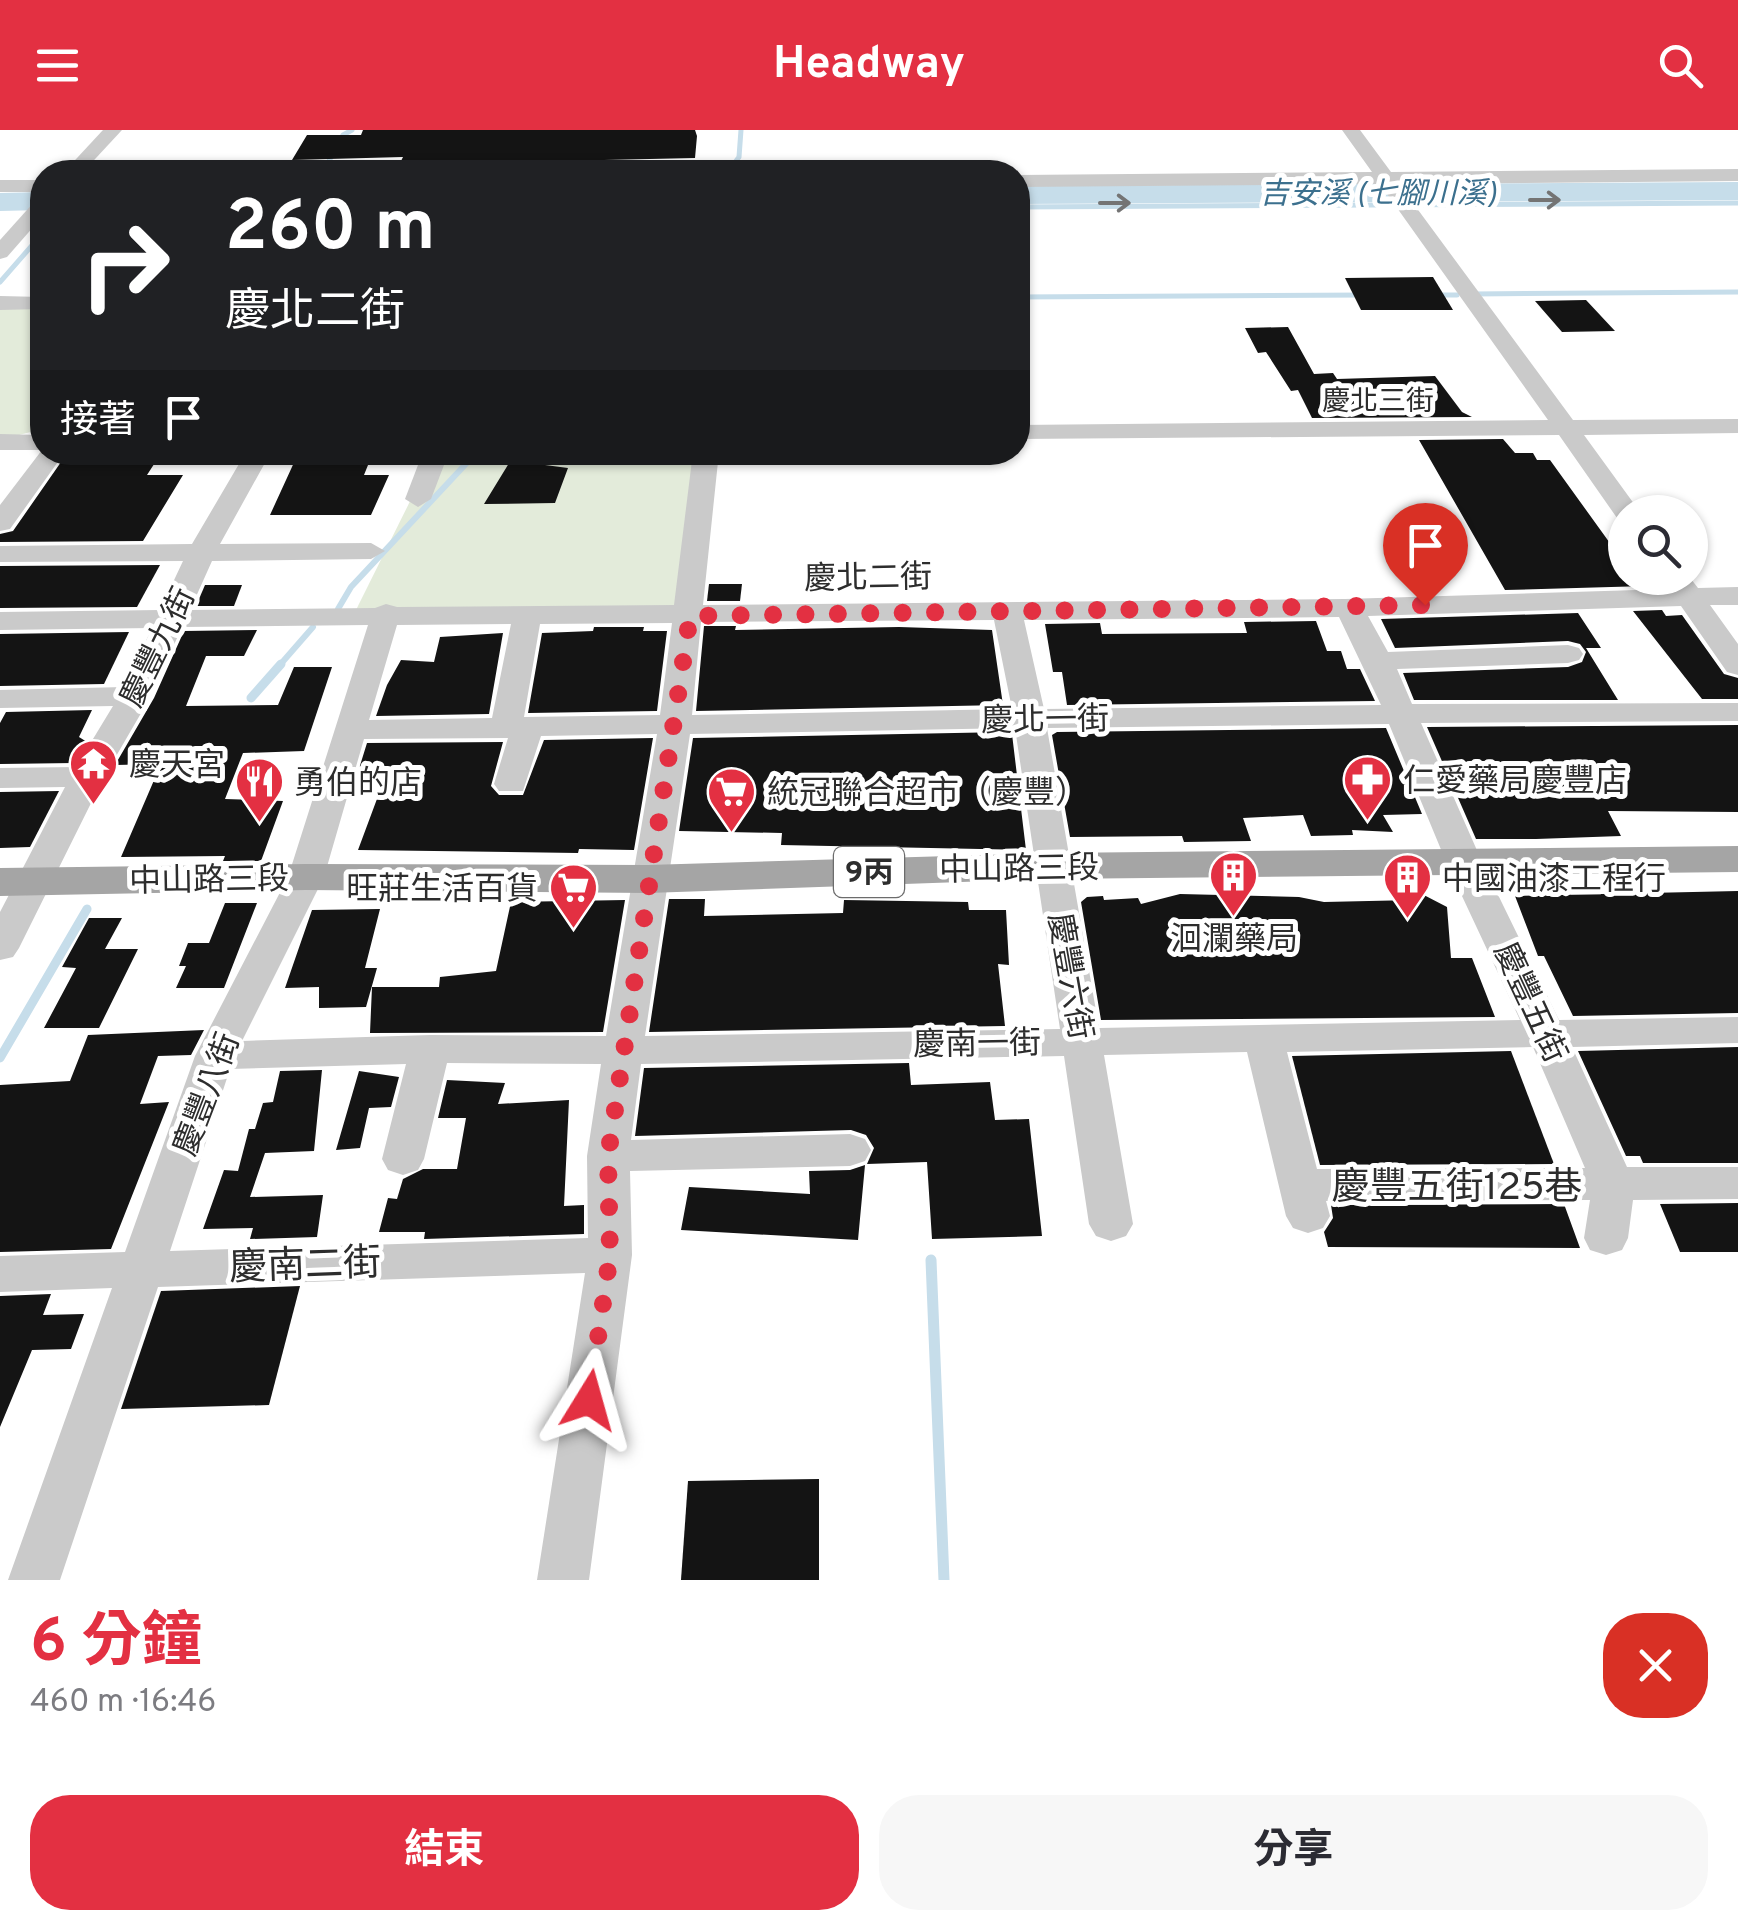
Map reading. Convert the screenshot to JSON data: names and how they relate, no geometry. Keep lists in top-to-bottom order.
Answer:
{
  "streets": {
    "main road": ["中山路三段", "9丙"],
    "street": [
      "慶北三街",
      "慶北二街",
      "慶豐九街",
      "慶北一街",
      "慶豐六街",
      "慶豐五街",
      "慶南一街",
      "慶豐八街",
      "慶豐五街125巷",
      "慶南二街"
    ]
  },
  "crossings": [
    ["慶北二街", "慶豐九街"],
    ["慶北二街", "慶豐六街"],
    ["慶北二街", "慶豐五街"],
    ["慶北二街", "慶豐八街"],
    ["慶豐九街", "中山路三段"],
    ["慶北一街", "慶豐六街"],
    ["慶北一街", "慶豐五街"],
    ["慶北一街", "慶豐八街"],
    ["中山路三段", "慶豐六街"],
    ["中山路三段", "慶豐五街"],
    ["中山路三段", "慶豐八街"],
    ["慶豐六街", "慶南一街"],
    ["慶豐五街", "慶南一街"],
    ["慶豐五街", "慶豐五街125巷"],
    ["慶南一街", "慶豐八街"],
    ["慶南一街", "慶豐五街125巷"],
    ["慶豐八街", "慶南二街"]
  ],
  "water": ["吉安溪 (七腳川溪)"],
  "places": {
    "temple": ["慶天宮"],
    "pharmacy": ["仁愛藥局慶豐店"],
    "restaurant": ["勇伯的店"],
    "supermarket": ["統冠聯合超市（慶豐）", "旺莊生活百貨"],
    "building": ["洄瀾藥局", "中國油漆工程行"]
  },
  "page": {
    "header": "Headway",
    "turn": ["260 m", "慶北二街"],
    "then": "接著",
    "heading": ["6 分鐘", "460 m · 16:46"],
    "buttons": ["結束", "分享"]
  }
}
